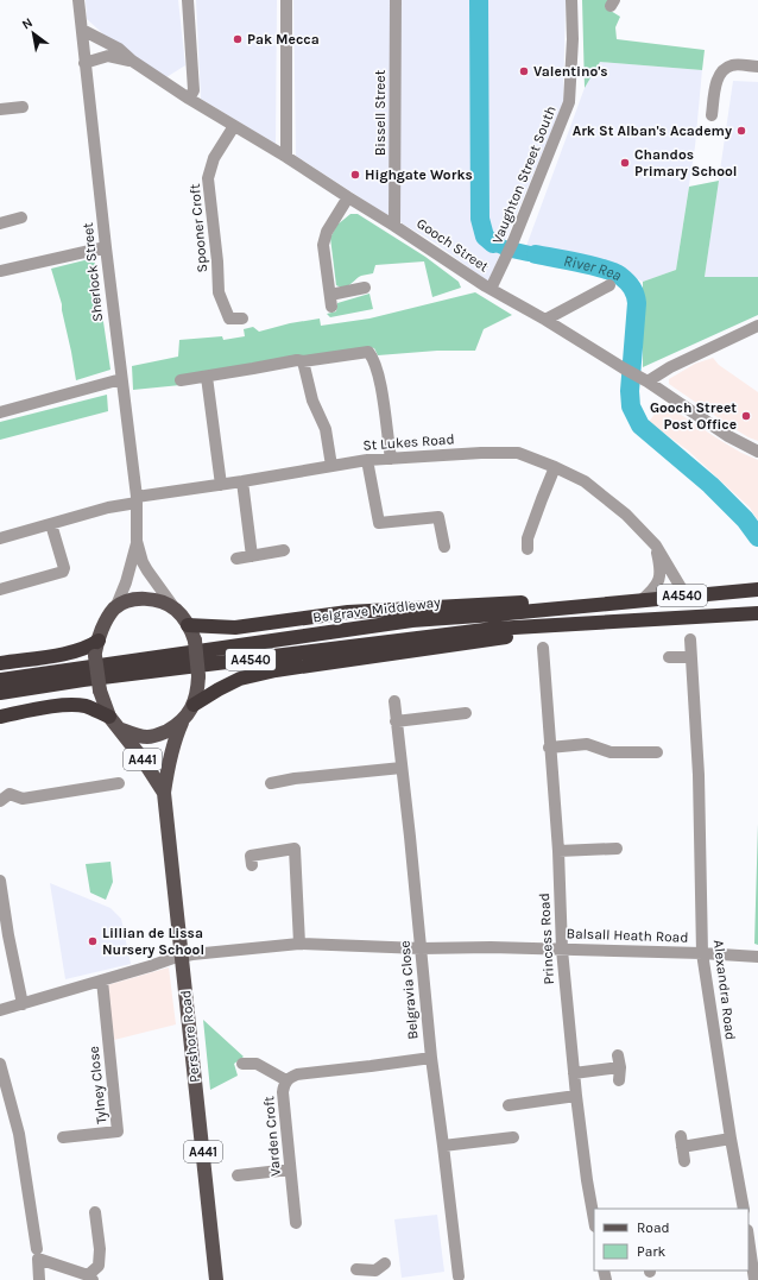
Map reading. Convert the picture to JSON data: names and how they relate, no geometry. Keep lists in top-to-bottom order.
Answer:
{
  "streets": {
    "highway": ["A4540", "Belgrave Middleway"],
    "main road": ["A441", "Pershore Road"],
    "street": [
      "Bissell Street",
      "Vaughton Street South",
      "Spooner Croft",
      "Gooch Street",
      "Sherlock Street",
      "St Lukes Road",
      "Balsall Heath Road",
      "Princess Road",
      "Belgravia Close",
      "Alexandra Road",
      "Tylney Close",
      "Varden Croft"
    ]
  },
  "crossings": [
    ["Bissell Street", "Gooch Street"],
    ["Vaughton Street South", "Gooch Street"],
    ["Spooner Croft", "Gooch Street"],
    ["Gooch Street", "Sherlock Street"],
    ["Sherlock Street", "St Lukes Road"],
    ["Sherlock Street", "Pershore Road"],
    ["St Lukes Road", "Belgrave Middleway"],
    ["Balsall Heath Road", "Princess Road"],
    ["Balsall Heath Road", "Belgravia Close"],
    ["Balsall Heath Road", "Alexandra Road"],
    ["Balsall Heath Road", "Pershore Road"],
    ["Balsall Heath Road", "Tylney Close"],
    ["Belgravia Close", "Varden Croft"]
  ],
  "water": ["River Rea"],
  "places": [
    "Pak Mecca",
    "Valentino's",
    "Ark St Alban's Academy",
    "Chandos Primary School",
    "Highgate Works",
    "Gooch Street Post Office",
    "Lillian de Lissa Nursery School"
  ],
  "legend": ["Road", "Park"],
  "north": "top left"
}
